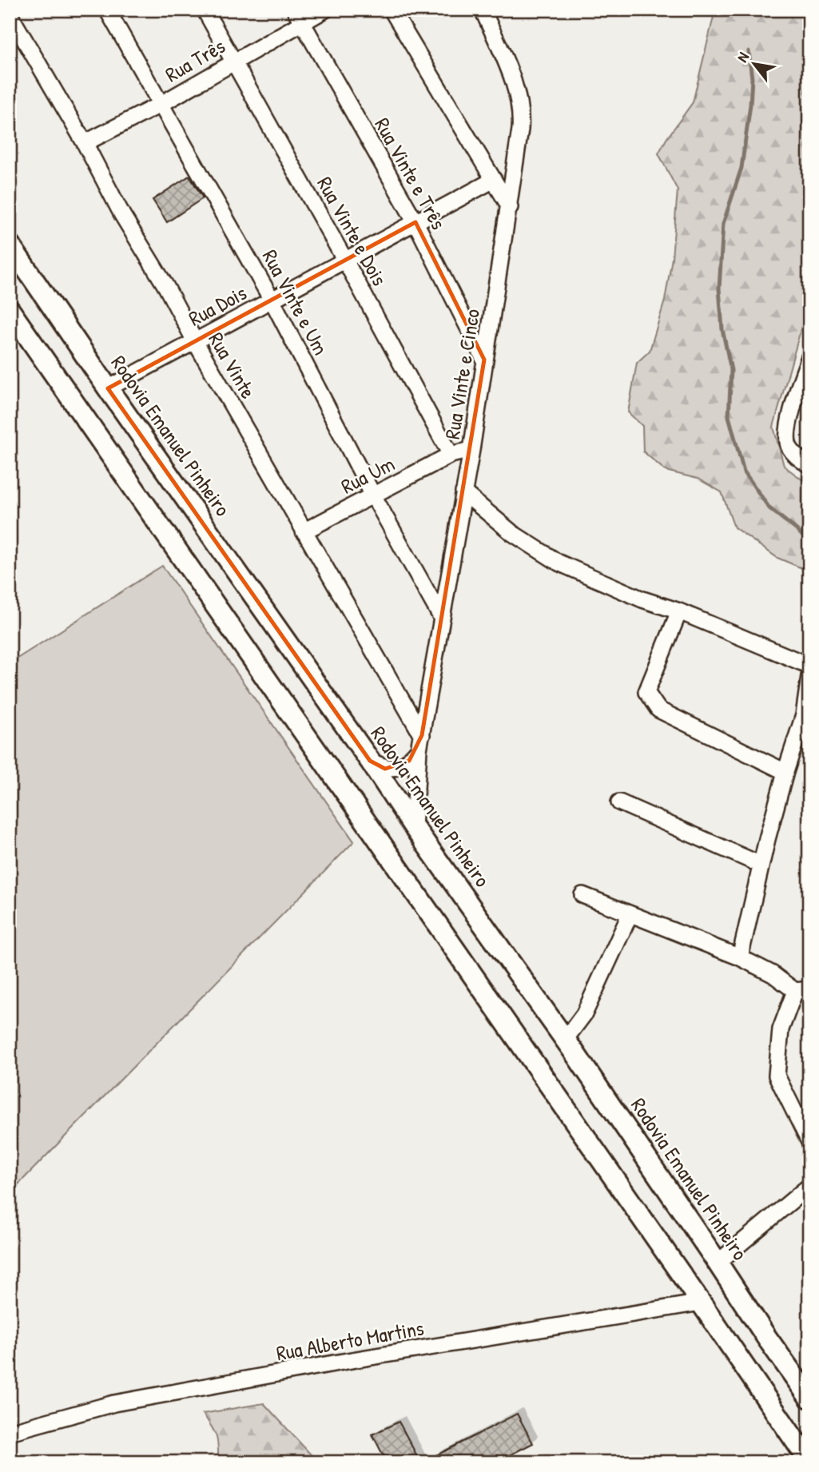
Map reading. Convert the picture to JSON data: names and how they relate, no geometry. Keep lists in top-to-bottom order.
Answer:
{
  "streets": {
    "main road": ["Rodovia Emanuel Pinheiro"],
    "street": [
      "Rua Três",
      "Rua Vinte e Três",
      "Rua Vinte e Dois",
      "Rua Vinte e Um",
      "Rua Dois",
      "Rua Vinte",
      "Rua Vinte e Cinco",
      "Rua Um",
      "Rua Alberto Martins"
    ]
  },
  "crossings": [
    ["Rua Três", "Rua Vinte e Três"],
    ["Rua Três", "Rua Vinte e Dois"],
    ["Rua Três", "Rua Vinte e Um"],
    ["Rua Três", "Rua Vinte"],
    ["Rua Vinte e Três", "Rua Dois"],
    ["Rua Vinte e Três", "Rua Vinte e Cinco"],
    ["Rua Vinte e Dois", "Rua Dois"],
    ["Rua Vinte e Dois", "Rua Um"],
    ["Rua Vinte e Um", "Rua Dois"],
    ["Rua Vinte e Um", "Rua Vinte e Cinco"],
    ["Rua Vinte e Um", "Rua Um"],
    ["Rua Dois", "Rua Vinte"],
    ["Rua Dois", "Rodovia Emanuel Pinheiro"],
    ["Rua Vinte", "Rua Vinte e Cinco"],
    ["Rua Vinte", "Rua Um"],
    ["Rua Vinte e Cinco", "Rodovia Emanuel Pinheiro"]
  ],
  "north": "top left"
}
